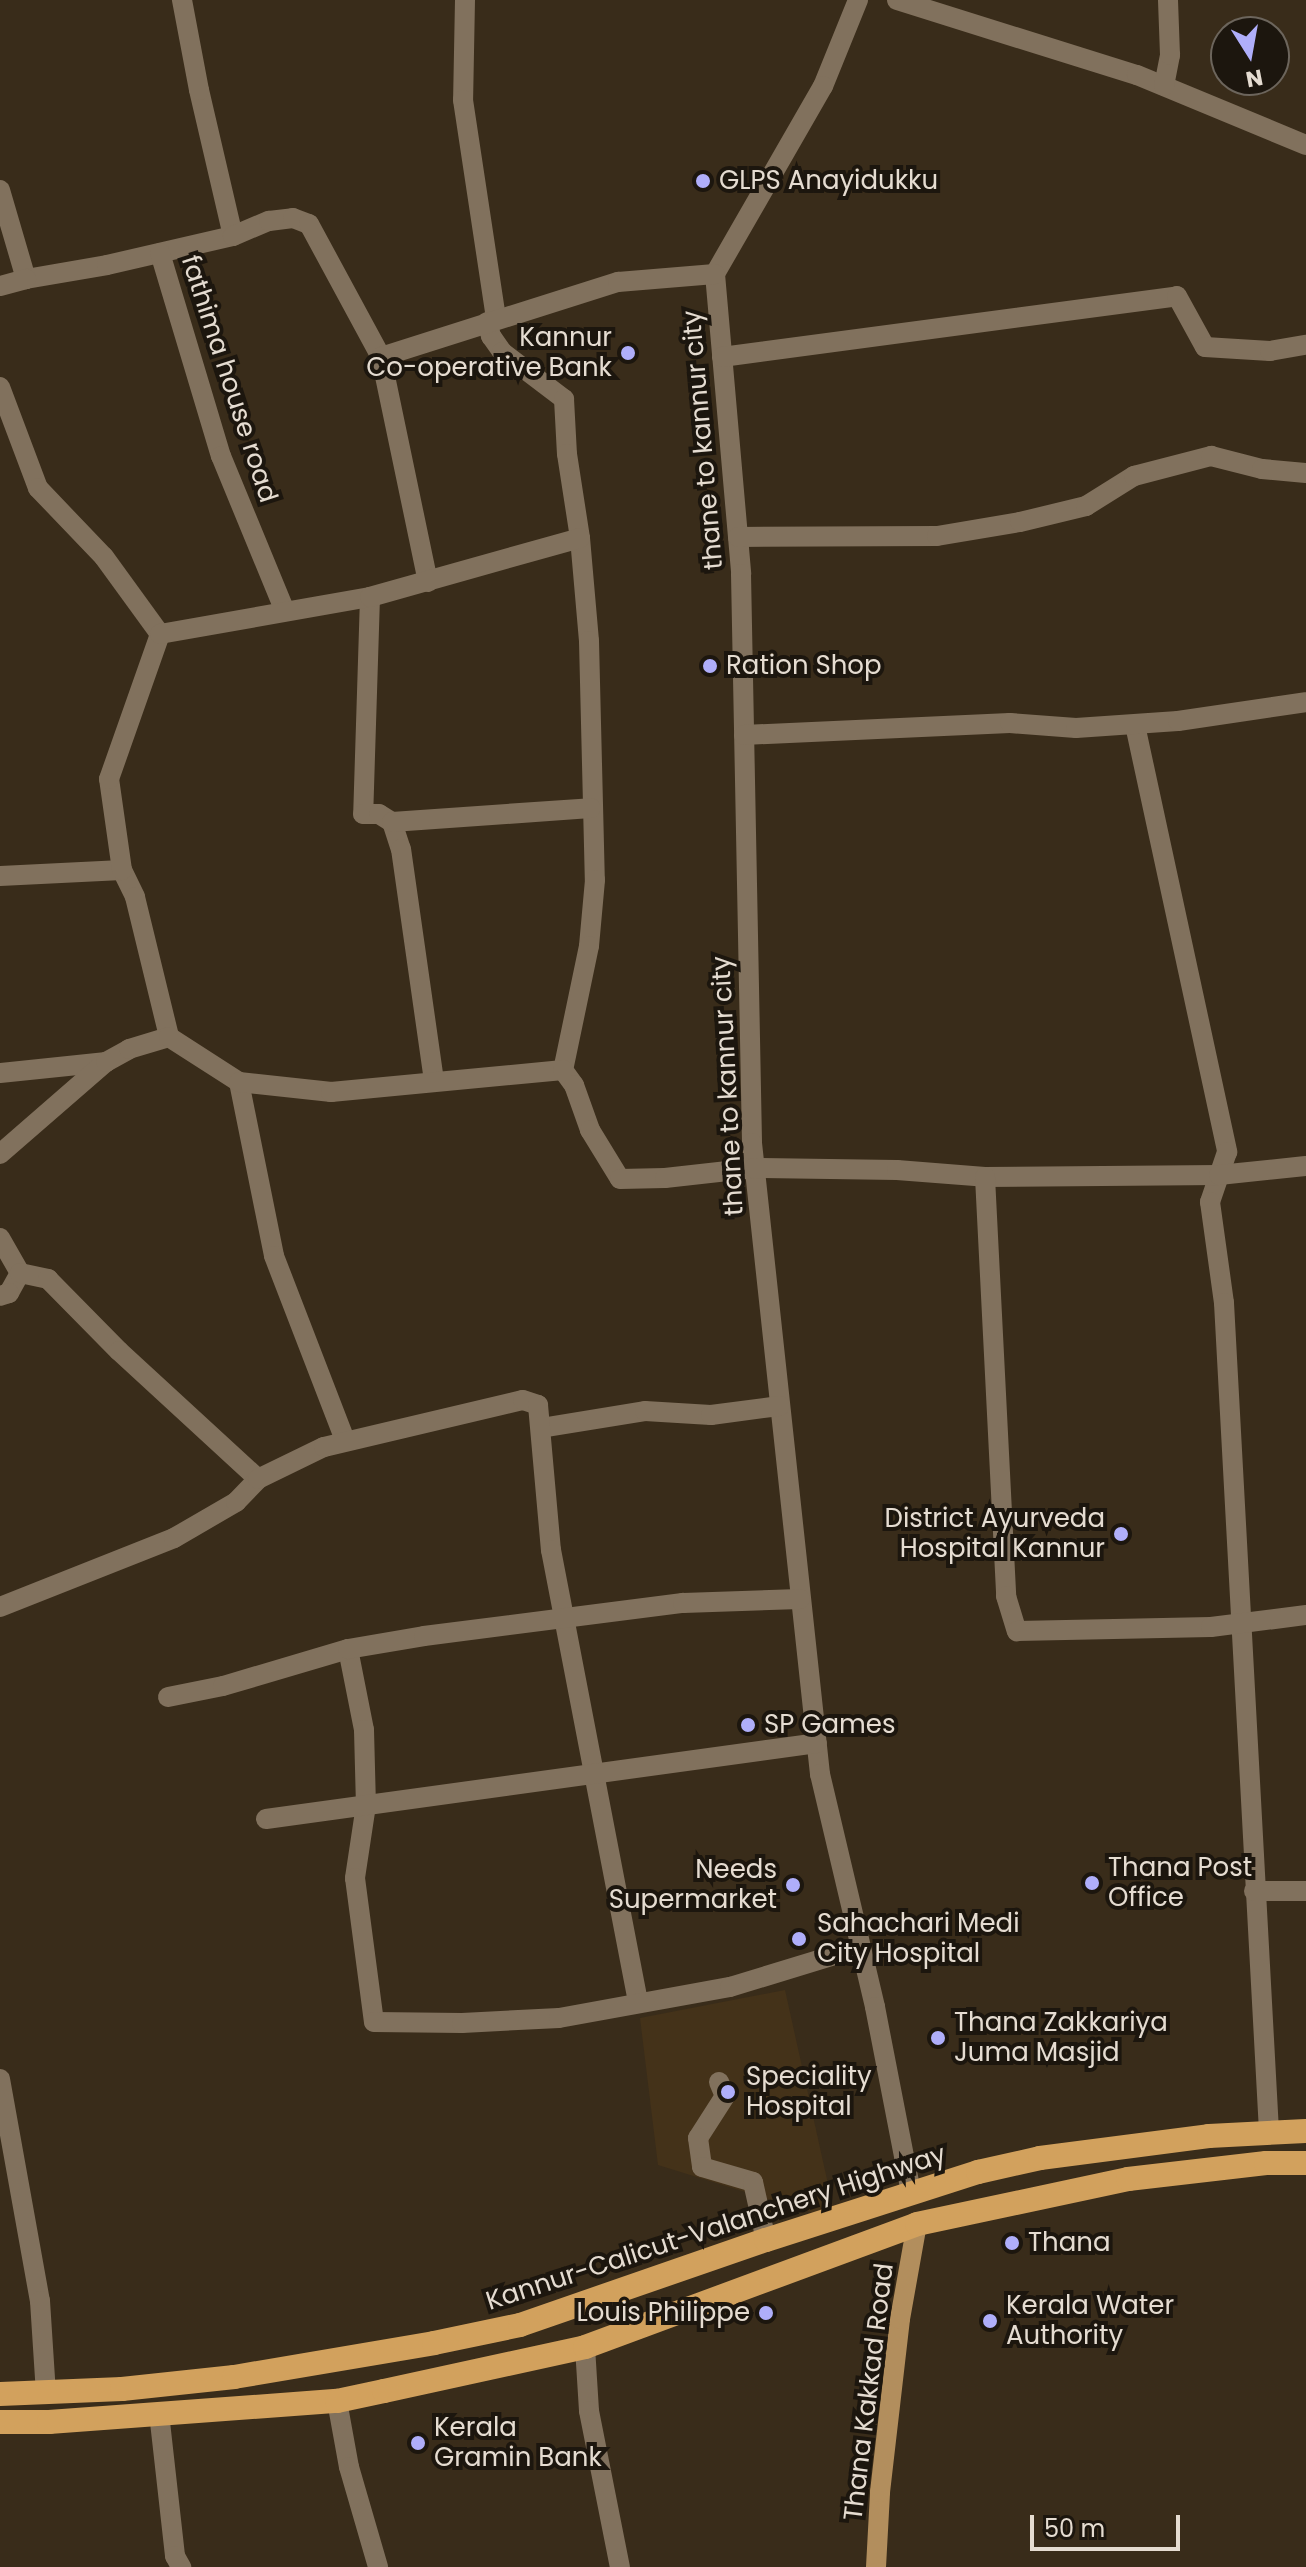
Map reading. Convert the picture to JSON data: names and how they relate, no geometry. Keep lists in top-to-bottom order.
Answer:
{
  "streets": {
    "highway": ["Kannur-Calicut-Valanchery Highway"],
    "main road": ["Thana Kakkad Road"],
    "street": ["fathima house road", "thane to kannur city"]
  },
  "crossings": [
    ["thane to kannur city", "Kannur-Calicut-Valanchery Highway"]
  ],
  "places": [
    "GLPS Anayidukku",
    "Kannur Co-operative Bank",
    "Ration Shop",
    "District Ayurveda Hospital Kannur",
    "SP Games",
    "Thana Post Office",
    "Needs Supermarket",
    "Sahachari Medi City Hospital",
    "Thana Zakkariya Juma Masjid",
    "Speciality Hospital",
    "Thana",
    "Louis Philippe",
    "Kerala Water Authority",
    "Kerala Gramin Bank"
  ],
  "scale_bar": "50 m",
  "north": "bottom"
}
